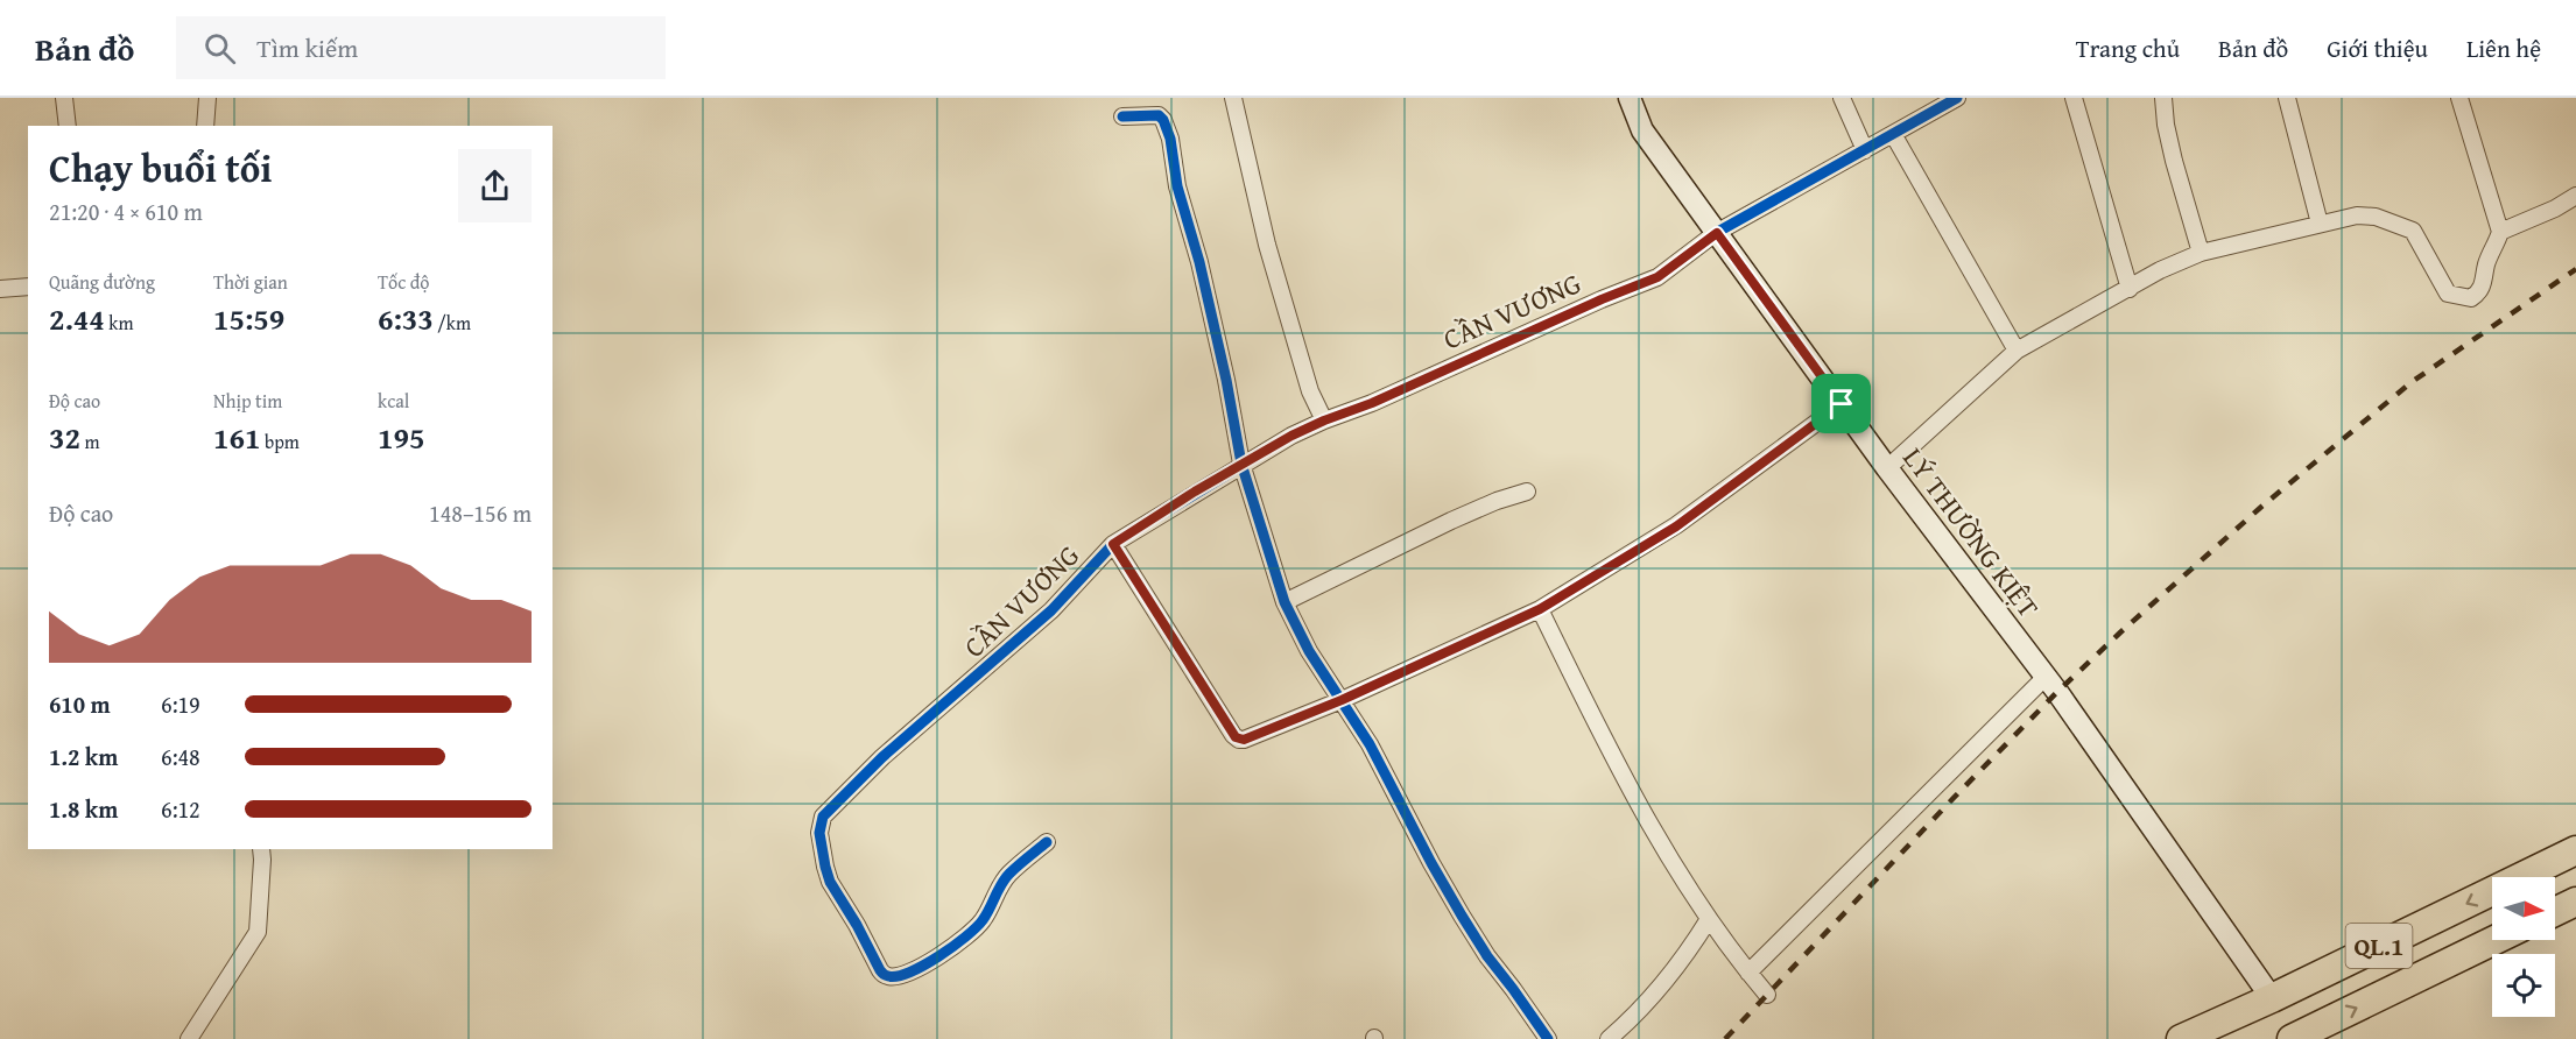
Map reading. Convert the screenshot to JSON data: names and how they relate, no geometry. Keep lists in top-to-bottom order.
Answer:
{
  "streets": {
    "highway": ["QL.1"],
    "main road": ["LÝ THƯỜNG KIỆT"],
    "street": ["CẦN VƯƠNG"]
  },
  "crossings": [
    ["CẦN VƯƠNG", "LÝ THƯỜNG KIỆT"],
    ["LÝ THƯỜNG KIỆT", "QL.1"]
  ],
  "north": "right",
  "page": {
    "header": "Bản đồ",
    "search": "Tìm kiếm",
    "nav": [
      "Trang chủ",
      "Bản đồ",
      "Giới thiệu",
      "Liên hệ"
    ],
    "heading": ["Chạy buổi tối", "21:20 · 4 × 610 m"],
    "stats": [
      ["Quãng đường", "2.44 km"],
      ["Thời gian", "15:59"],
      ["Tốc độ", "6:33 /km"],
      ["Độ cao", "32 m"],
      ["Nhịp tim", "161 bpm"],
      ["kcal", "195"]
    ],
    "chart": ["Độ cao", "148–156 m"],
    "list": [
      {
        "name": "610 m",
        "note": "6:19"
      },
      {
        "name": "1.2 km",
        "note": "6:48"
      },
      {
        "name": "1.8 km",
        "note": "6:12"
      }
    ]
  }
}
